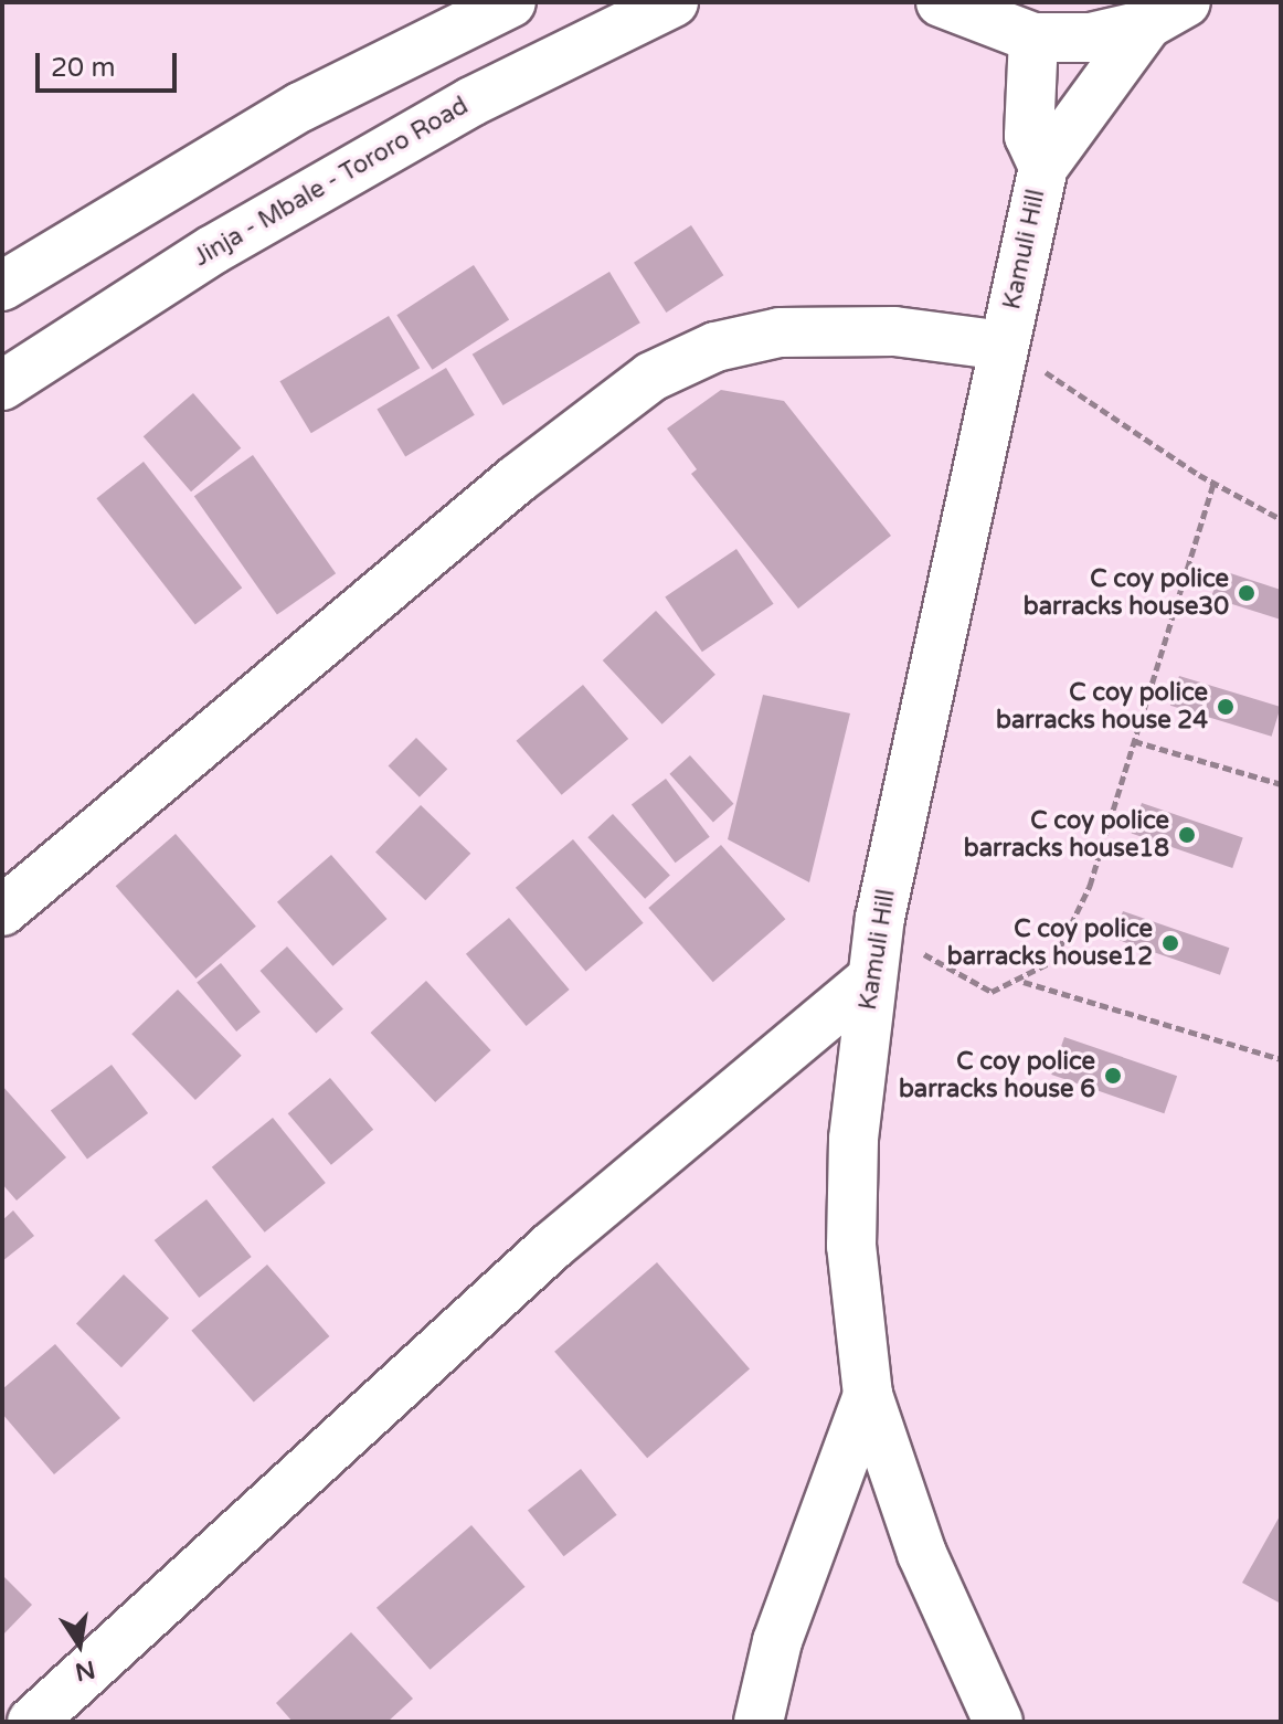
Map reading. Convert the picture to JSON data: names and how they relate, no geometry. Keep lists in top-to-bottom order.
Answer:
{
  "streets": {
    "main road": ["Jinja - Mbale - Tororo Road", "Kamuli Hill"]
  },
  "places": [
    "C coy police barracks house30",
    "C coy police barracks house 24",
    "C coy police barracks house18",
    "C coy police barracks house12",
    "C coy police barracks house 6"
  ],
  "scale_bar": "20 m",
  "north": "bottom"
}
